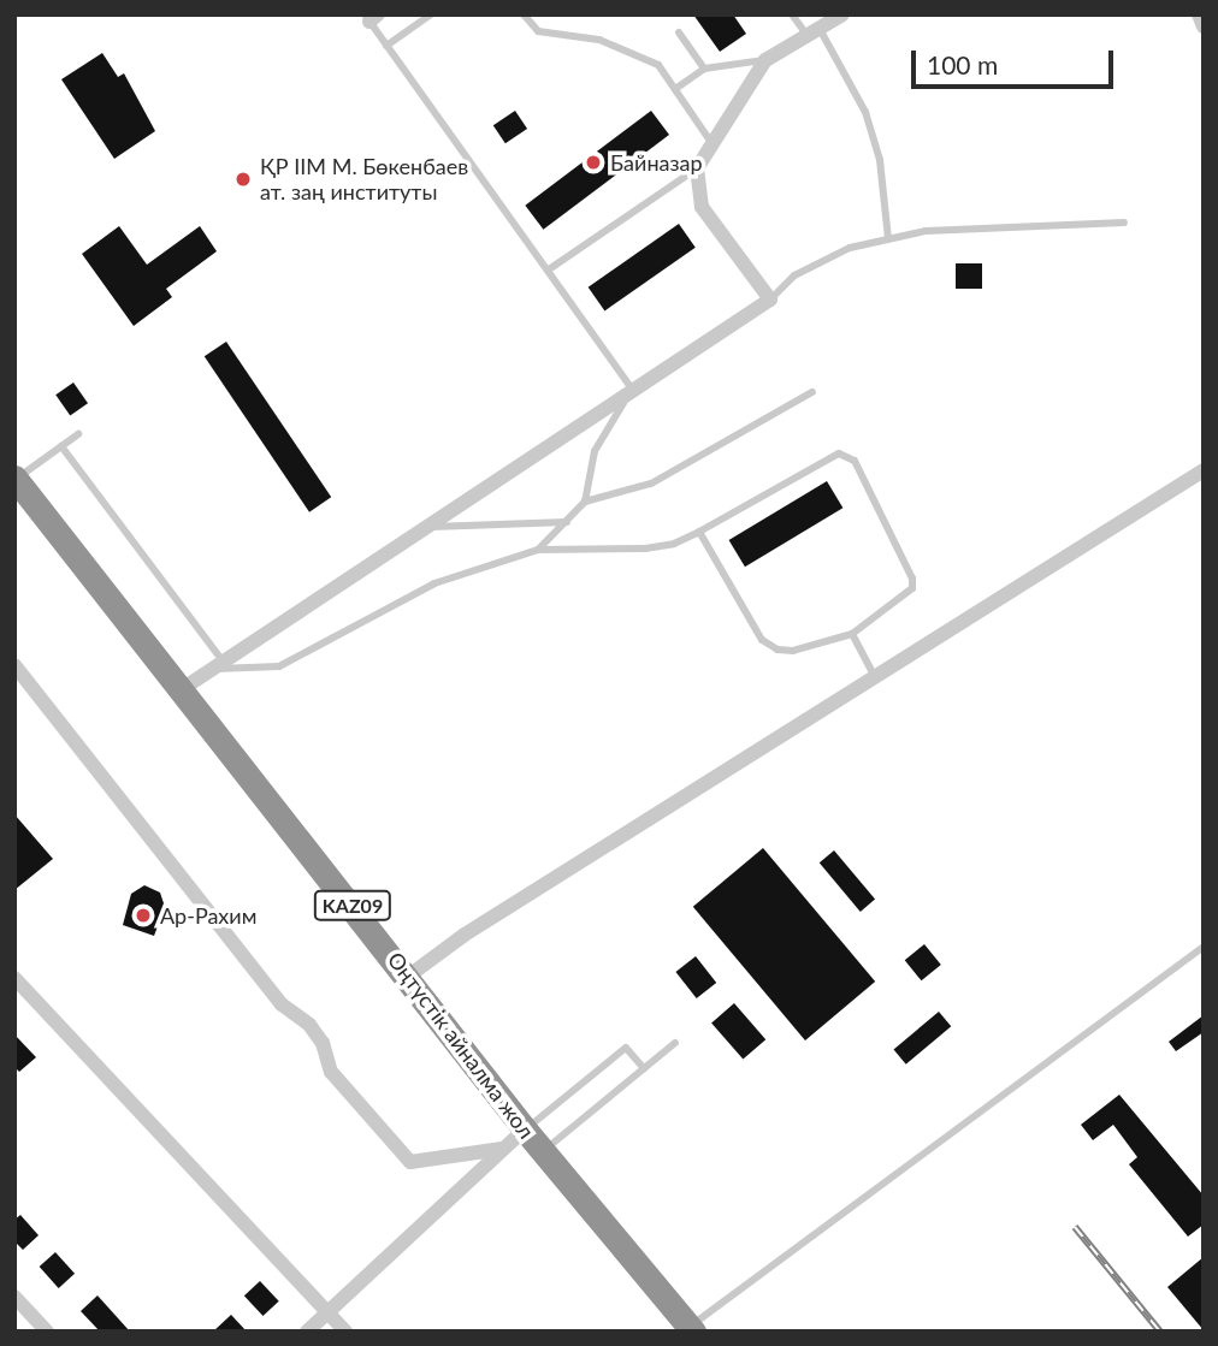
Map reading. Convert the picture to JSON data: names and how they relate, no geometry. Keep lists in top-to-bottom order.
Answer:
{
  "streets": {
    "highway": ["KAZ09", "Оңтүстік айналма жол"]
  },
  "places": ["Байназар", "ҚР ІІМ М. Бөкенбаев ат. заң институты", "Ар-Рахим"],
  "scale_bar": "100 m"
}
